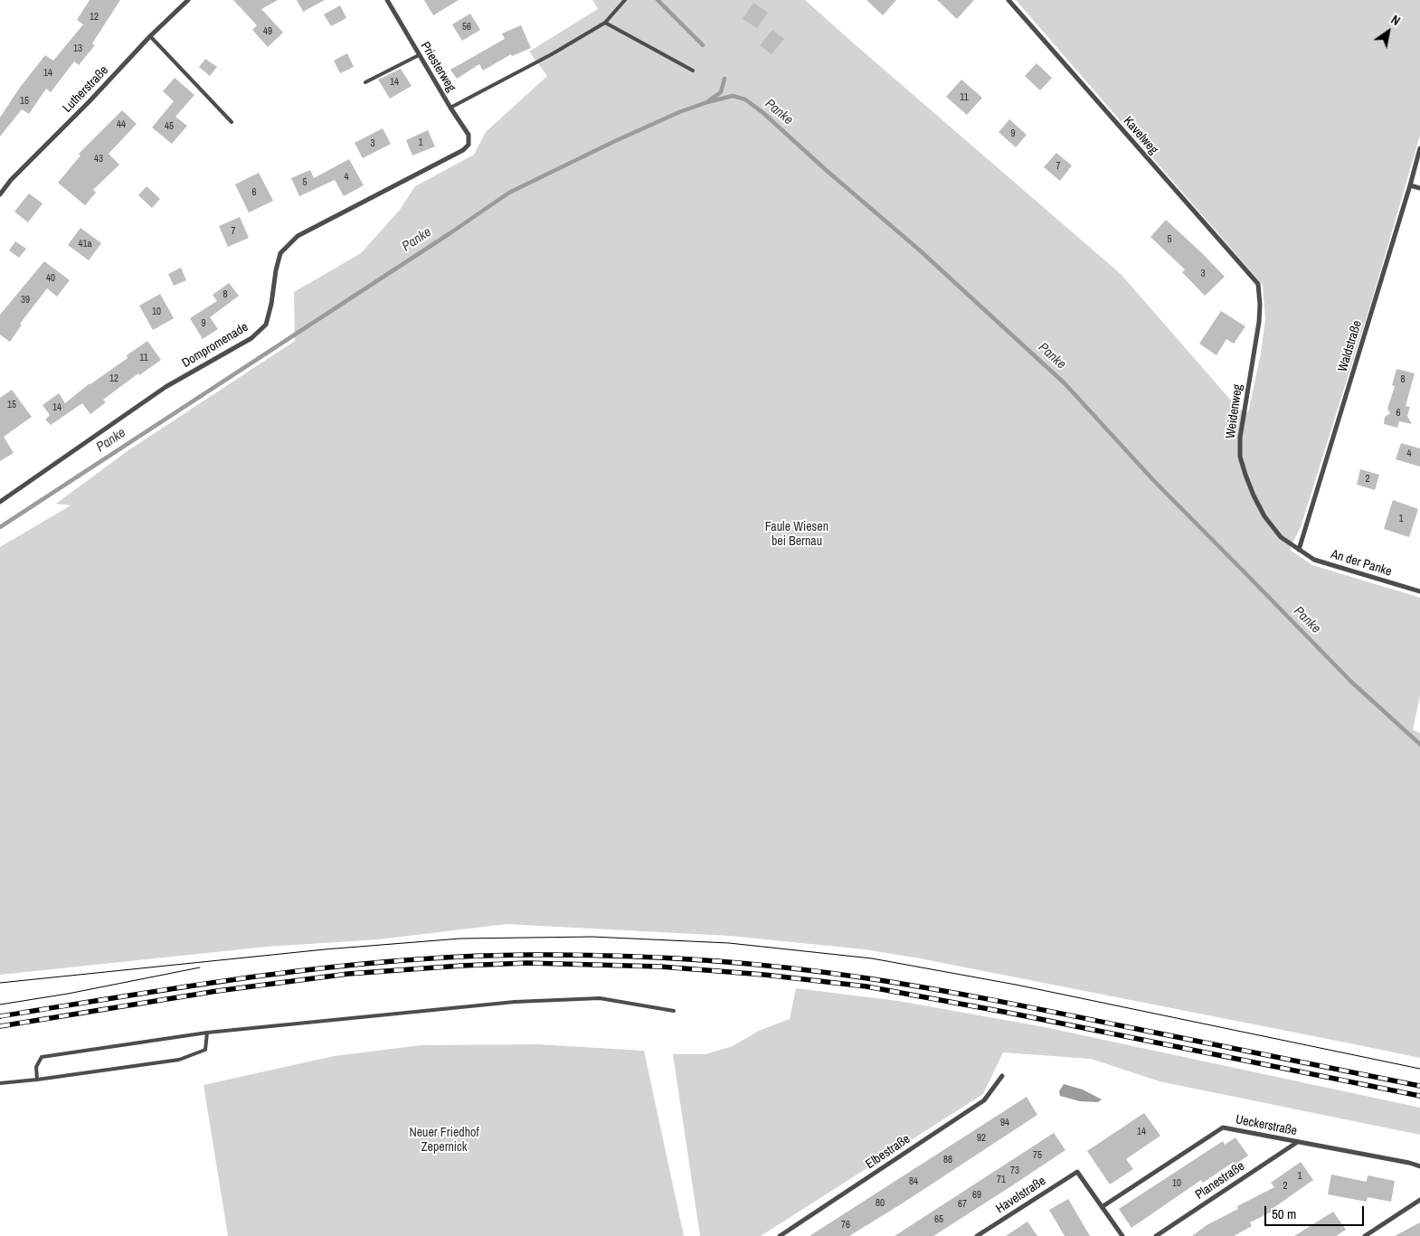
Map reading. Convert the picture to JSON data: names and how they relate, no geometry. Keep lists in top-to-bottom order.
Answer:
{
  "streets": {
    "street": [
      "Priesterweg",
      "Lutherstraße",
      "Kavelweg",
      "Dompromenade",
      "Waldstraße",
      "Weidenweg",
      "An der Panke",
      "Ueckerstraße",
      "Elbestraße",
      "Planestraße",
      "Havelstraße"
    ]
  },
  "crossings": [
    ["Priesterweg", "Dompromenade"],
    ["Kavelweg", "Weidenweg"],
    ["Waldstraße", "Weidenweg"],
    ["Waldstraße", "An der Panke"],
    ["Weidenweg", "An der Panke"],
    ["Ueckerstraße", "Planestraße"],
    ["Ueckerstraße", "Havelstraße"]
  ],
  "water": ["Panke"],
  "parks": ["Faule Wiesen bei Bernau", "Neuer Friedhof Zepernick"],
  "house_numbers": [
    "12",
    "56",
    "49",
    "13",
    "14",
    "14",
    "11",
    "15",
    "44",
    "45",
    "9",
    "1",
    "3",
    "43",
    "7",
    "4",
    "5",
    "6",
    "7",
    "5",
    "41a",
    "3",
    "40",
    "8",
    "39",
    "10",
    "9",
    "11",
    "12",
    "8",
    "15",
    "14",
    "6",
    "4",
    "2",
    "1",
    "94",
    "14",
    "92",
    "75",
    "88",
    "73",
    "1",
    "71",
    "84",
    "10",
    "2",
    "69",
    "80",
    "67",
    "65",
    "76"
  ],
  "scale_bar": "50 m",
  "north": "top right"
}
